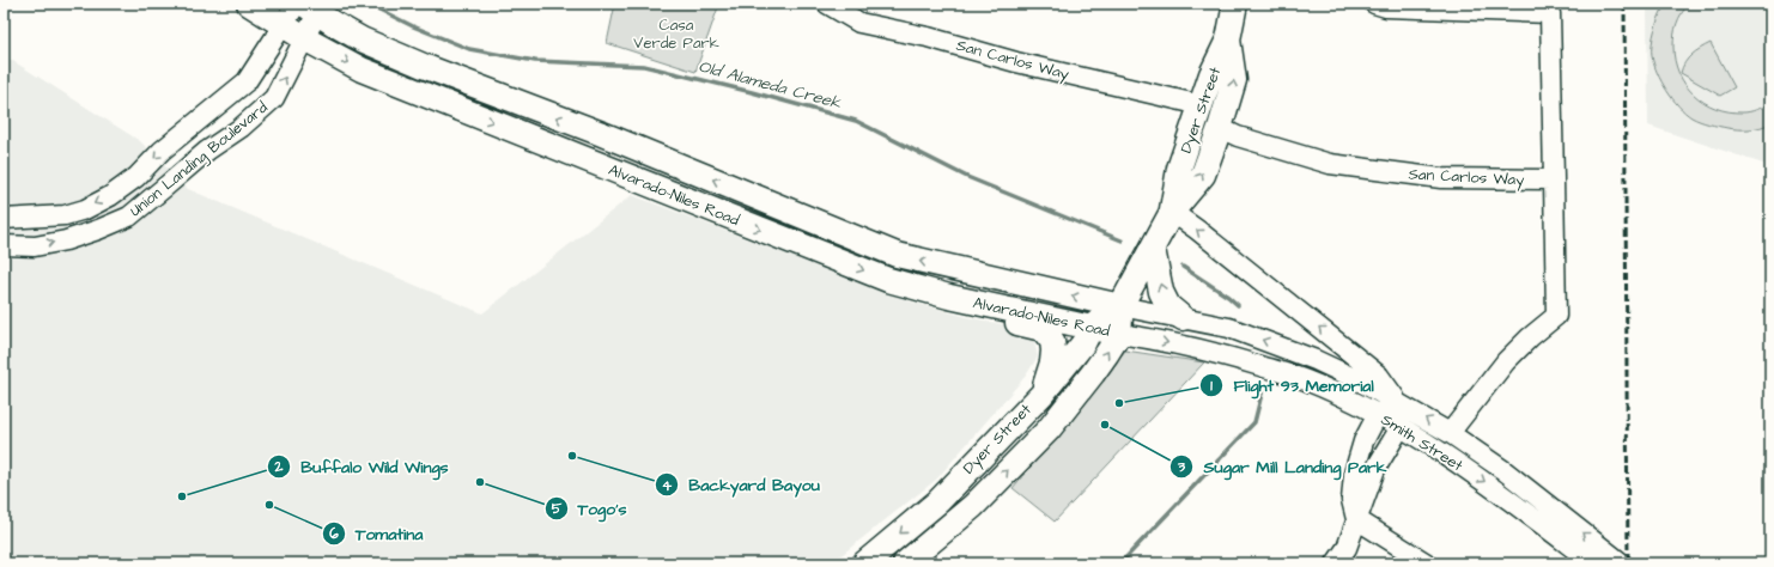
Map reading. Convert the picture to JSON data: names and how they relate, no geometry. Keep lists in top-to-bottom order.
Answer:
{
  "streets": {
    "main road": ["Dyer Street", "Alvarado-Niles Road"],
    "street": ["San Carlos Way", "Union Landing Boulevard", "Smith Street"]
  },
  "crossings": [
    ["San Carlos Way", "Dyer Street"],
    ["Dyer Street", "Alvarado-Niles Road"],
    ["Dyer Street", "Smith Street"],
    ["Union Landing Boulevard", "Alvarado-Niles Road"],
    ["Alvarado-Niles Road", "Smith Street"]
  ],
  "water": ["Old Alameda Creek"],
  "parks": ["Casa Verde Park"],
  "places": [
    "Flight 93 Memorial",
    "Sugar Mill Landing Park",
    "Backyard Bayou",
    "Togo's",
    "Buffalo Wild Wings",
    "Tomatina"
  ]
}
